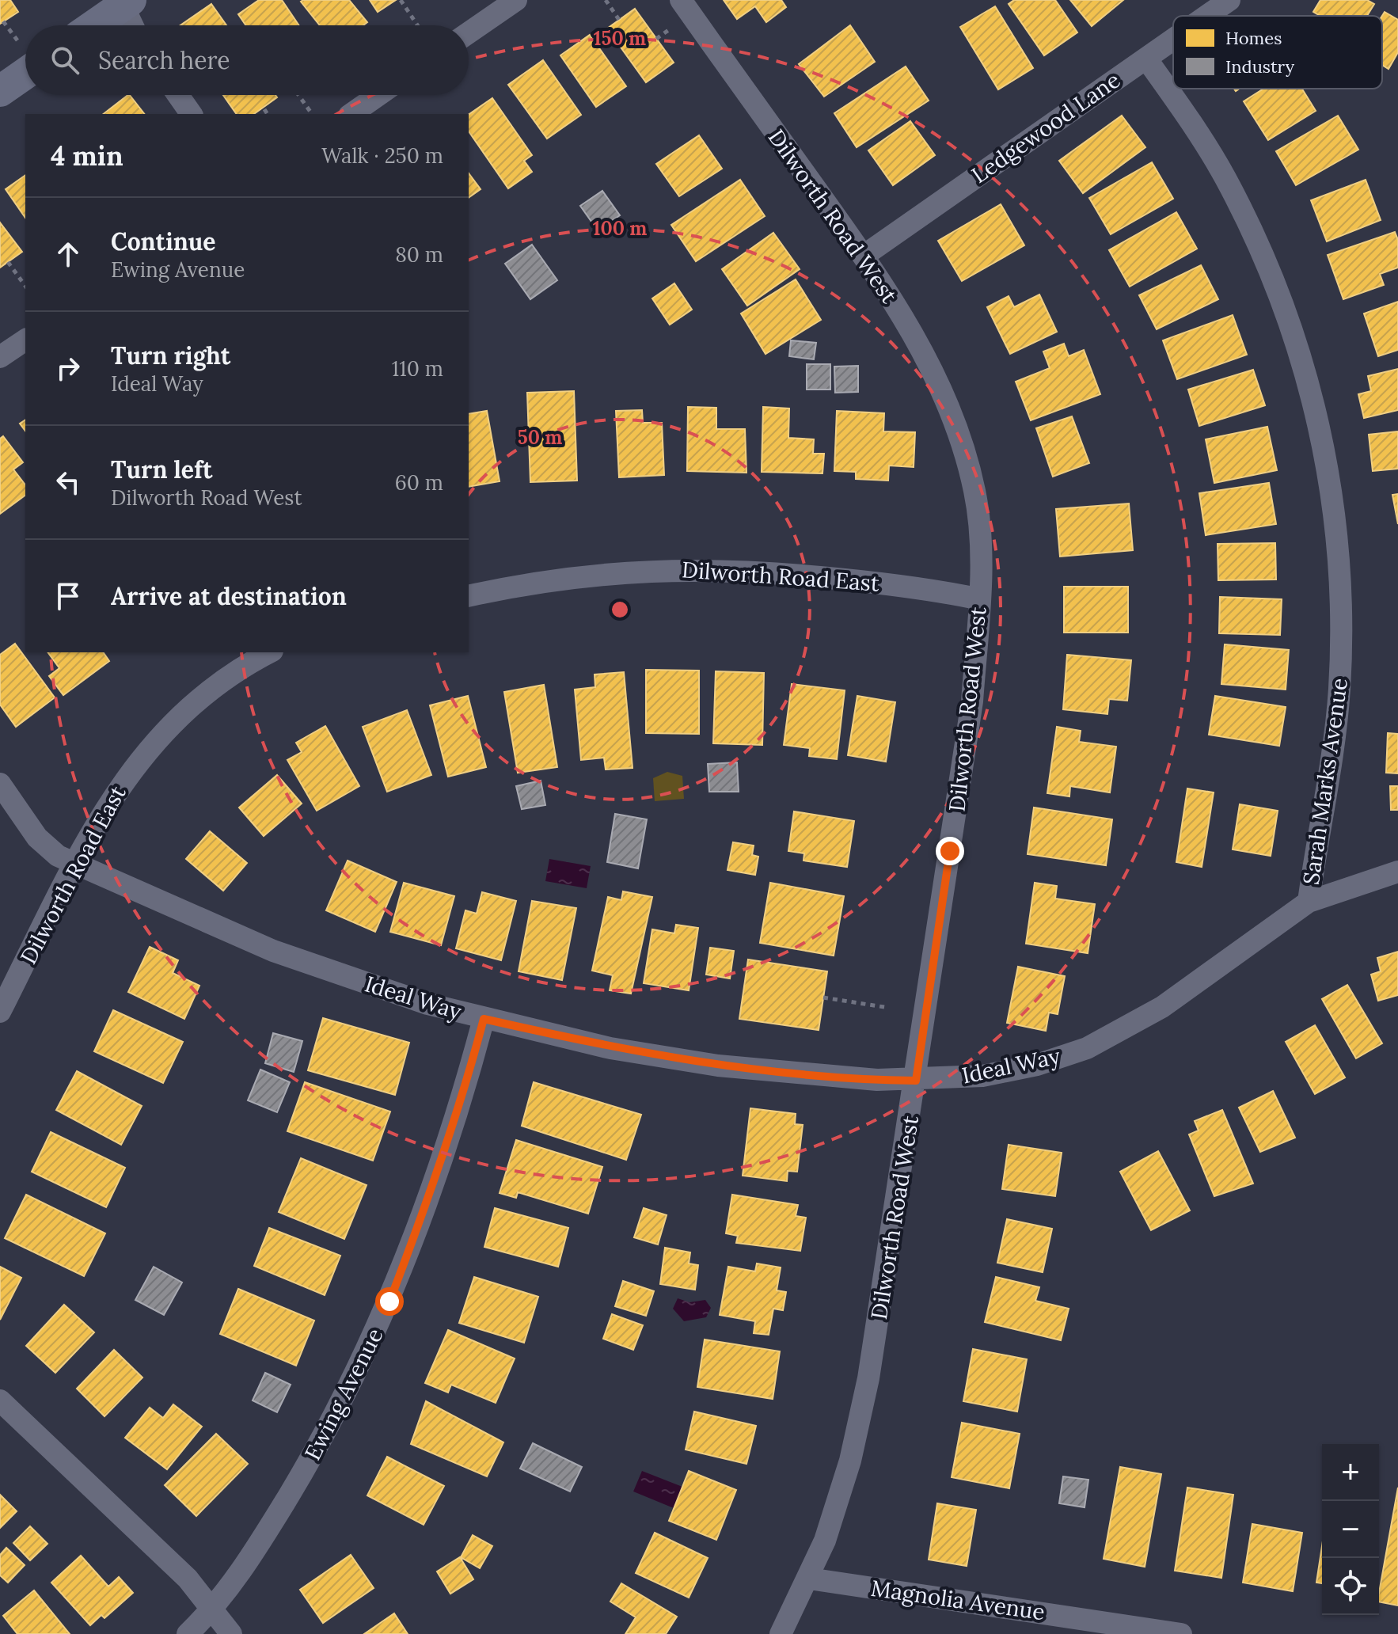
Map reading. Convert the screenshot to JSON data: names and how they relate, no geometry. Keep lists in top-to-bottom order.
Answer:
{
  "streets": {
    "street": [
      "Ledgewood Lane",
      "Dilworth Road West",
      "Dilworth Road East",
      "Sarah Marks Avenue",
      "Ideal Way",
      "Ewing Avenue",
      "Magnolia Avenue"
    ]
  },
  "crossings": [
    ["Ledgewood Lane", "Dilworth Road West"],
    ["Ledgewood Lane", "Sarah Marks Avenue"],
    ["Dilworth Road West", "Dilworth Road East"],
    ["Dilworth Road West", "Ideal Way"],
    ["Dilworth Road West", "Magnolia Avenue"],
    ["Dilworth Road East", "Ideal Way"],
    ["Sarah Marks Avenue", "Ideal Way"],
    ["Ideal Way", "Ewing Avenue"]
  ],
  "legend": ["Homes", "Industry"],
  "page": {
    "search": "Search here",
    "heading": ["4 min", "Walk · 250 m"],
    "list": [
      ["Continue", "Ewing Avenue", "80 m"],
      ["Turn right", "Ideal Way", "110 m"],
      ["Turn left", "Dilworth Road West", "60 m"],
      "Arrive at destination"
    ],
    "map_buttons": ["+", "−"]
  },
  "rings": ["150 m", "100 m", "50 m"]
}
